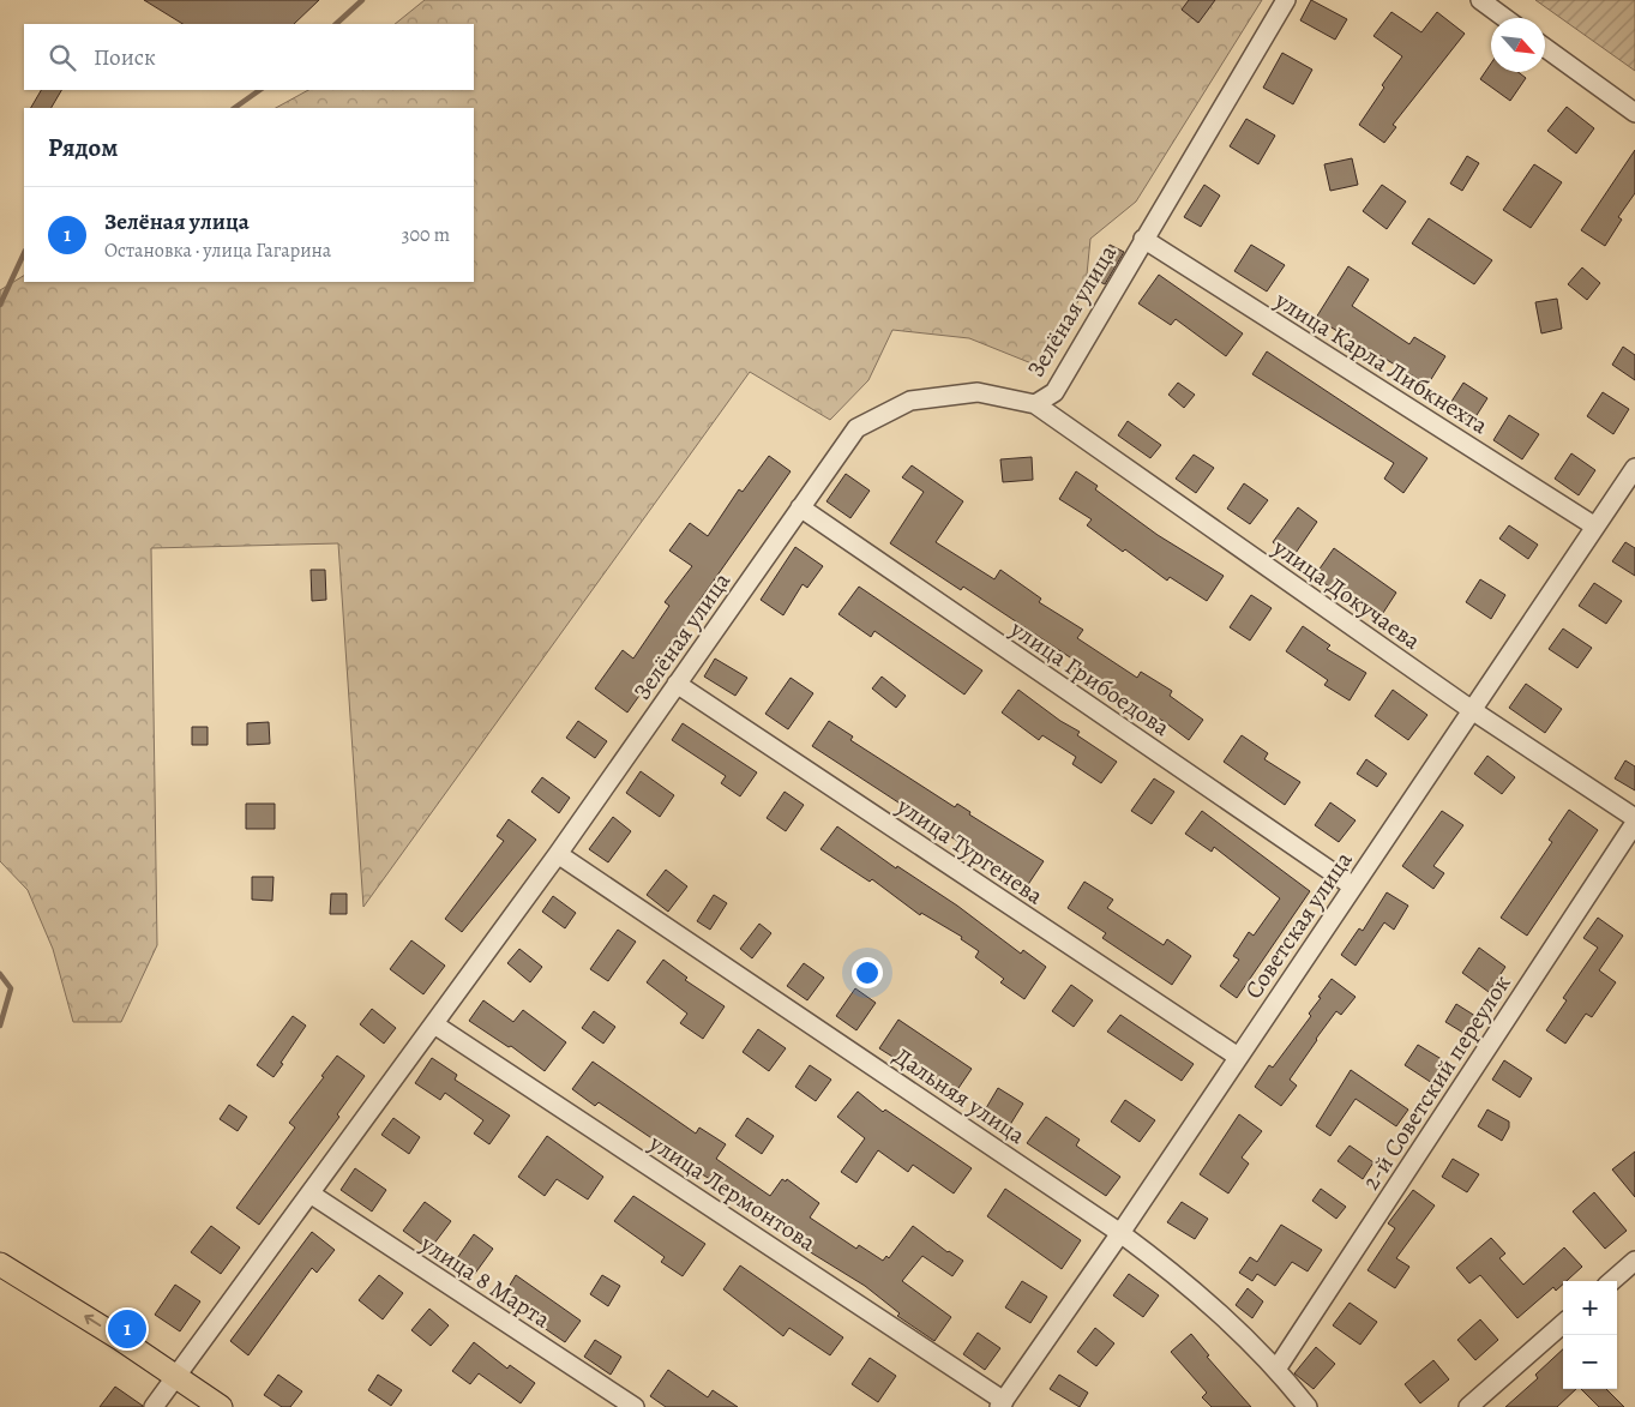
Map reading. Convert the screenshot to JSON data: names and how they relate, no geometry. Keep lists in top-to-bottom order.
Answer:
{
  "streets": {
    "street": [
      "Зелёная улица",
      "улица Карла Либкнехта",
      "улица Докучаева",
      "улица Грибоедова",
      "улица Тургенева",
      "Советская улица",
      "2-й Советский переулок",
      "Дальняя улица",
      "улица Лермонтова",
      "улица 8 Марта"
    ]
  },
  "crossings": [
    ["Зелёная улица", "улица Карла Либкнехта"],
    ["Зелёная улица", "улица Докучаева"],
    ["Зелёная улица", "улица Грибоедова"],
    ["Зелёная улица", "улица Тургенева"],
    ["Зелёная улица", "Дальняя улица"],
    ["Зелёная улица", "улица Лермонтова"],
    ["Зелёная улица", "улица 8 Марта"],
    ["улица Карла Либкнехта", "Советская улица"],
    ["улица Докучаева", "Советская улица"],
    ["улица Докучаева", "2-й Советский переулок"],
    ["улица Грибоедова", "Советская улица"],
    ["улица Тургенева", "Советская улица"],
    ["Советская улица", "Дальняя улица"],
    ["Советская улица", "улица Лермонтова"],
    ["2-й Советский переулок", "Дальняя улица"]
  ],
  "north": "bottom right",
  "page": {
    "search": "Поиск",
    "heading": "Рядом",
    "list": [
      {
        "mark": "1",
        "name": "Зелёная улица",
        "note": "Остановка · улица Гагарина",
        "value": "300 m"
      }
    ],
    "map_buttons": ["+", "−"],
    "pins": "1"
  }
}
